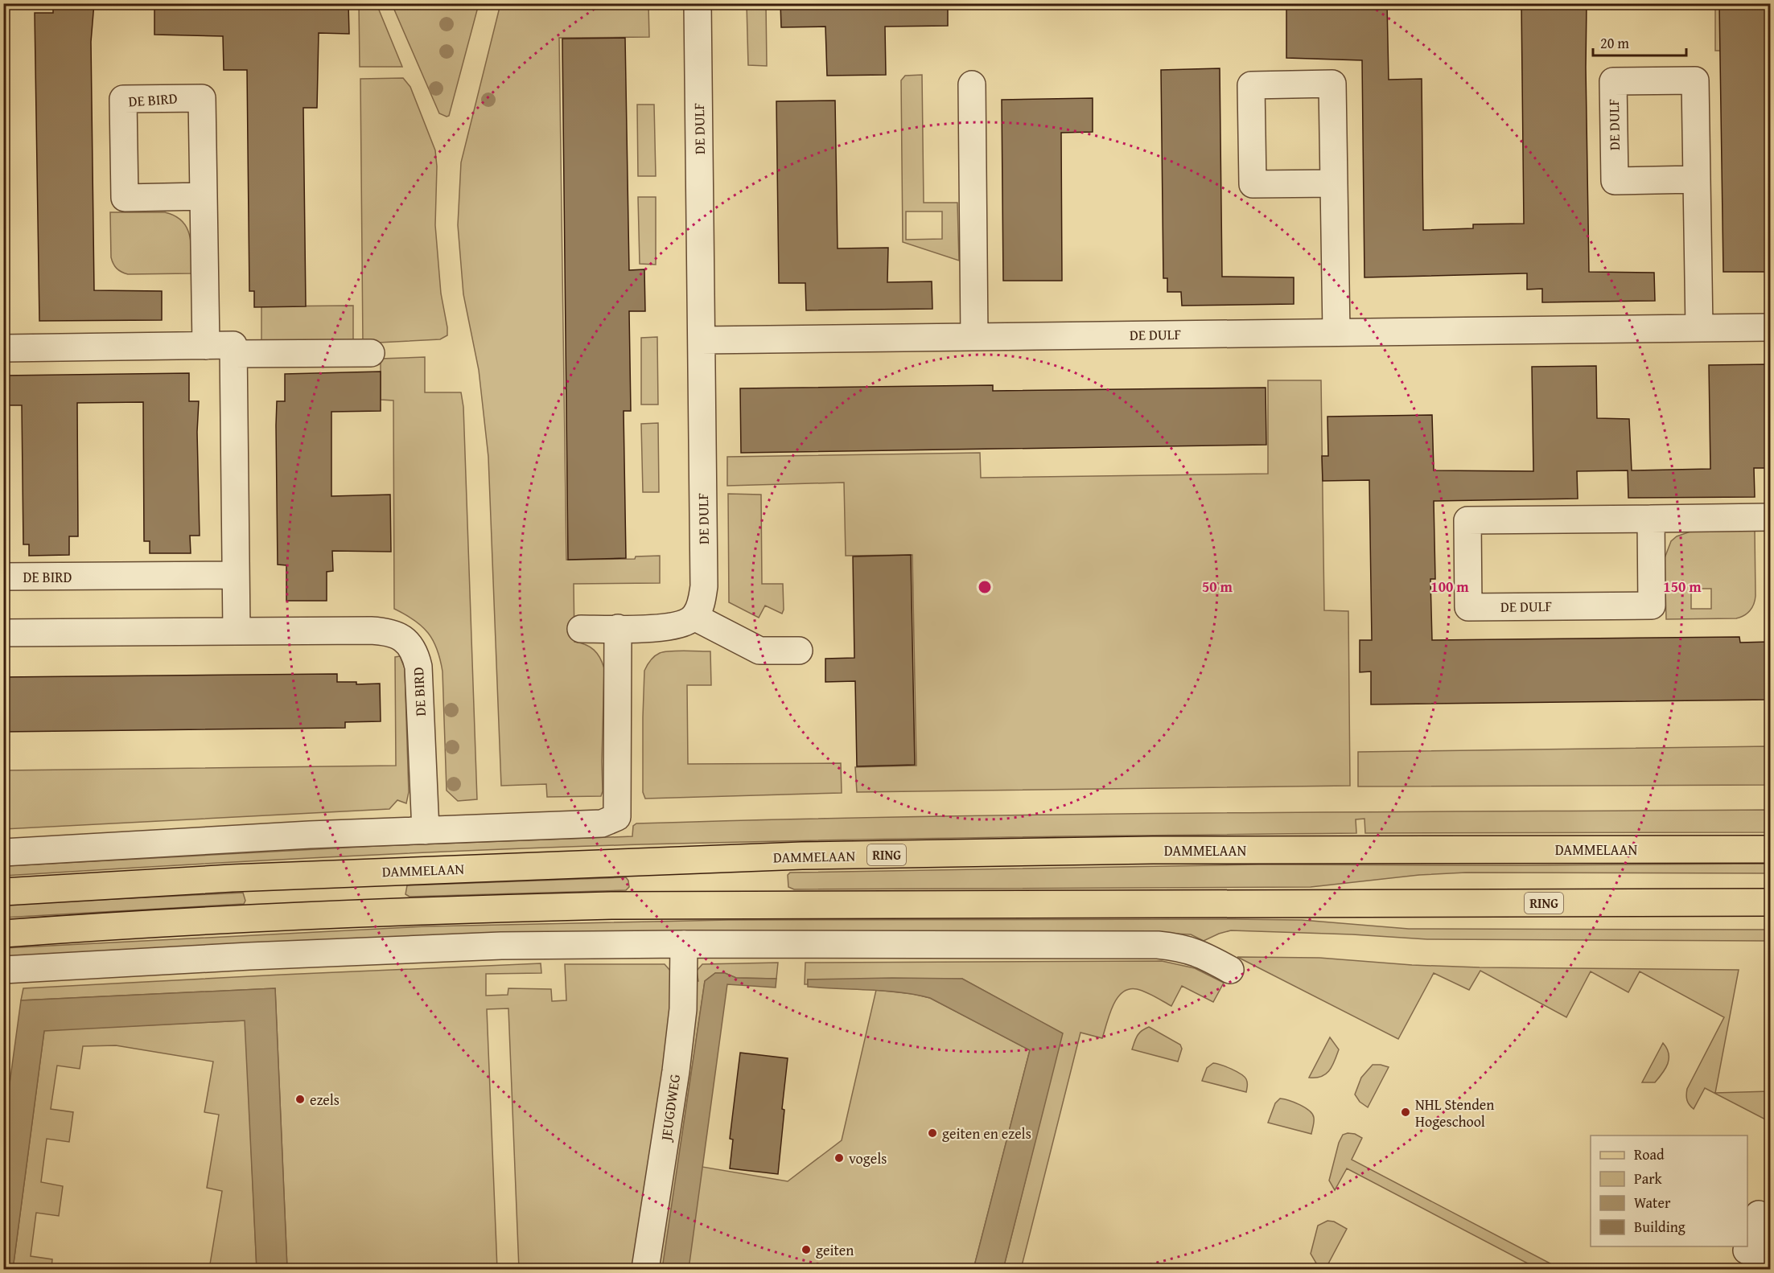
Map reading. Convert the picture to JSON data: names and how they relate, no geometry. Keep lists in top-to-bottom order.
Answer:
{
  "streets": {
    "main road": ["DAMMELAAN", "RING"],
    "street": ["DE BIRD", "DE DULF", "JEUGDWEG"]
  },
  "places": [
    "ezels",
    "NHL Stenden Hogeschool",
    "geiten en ezels",
    "vogels",
    "geiten"
  ],
  "legend": [
    "Road",
    "Park",
    "Water",
    "Building"
  ],
  "scale_bar": "20 m",
  "rings": ["50 m", "100 m", "150 m"]
}
